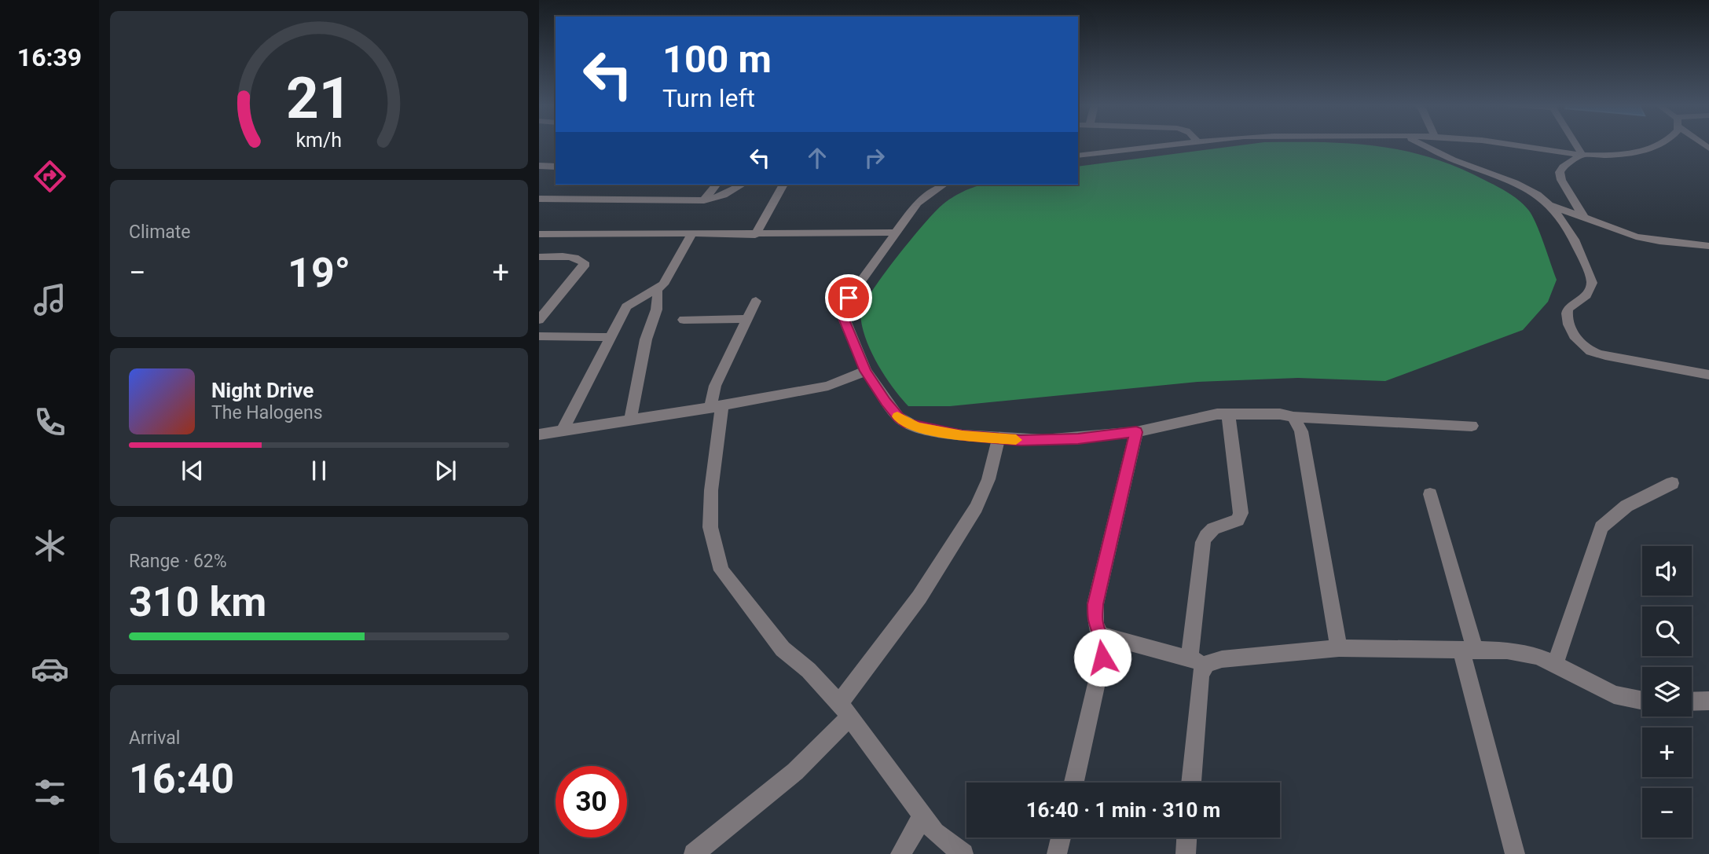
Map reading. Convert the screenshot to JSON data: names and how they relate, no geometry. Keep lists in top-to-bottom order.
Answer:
{
  "page": {
    "tabs": "16:39",
    "turn": ["100 m", "Turn left"],
    "tile": [
      "Climate",
      ["Range · 62%", "310 km"],
      ["Arrival", "16:40"]
    ],
    "heat": ["−", "19°", "+"],
    "song": ["Night Drive", "The Halogens"],
    "map_buttons": ["+", "−"],
    "limit": "30",
    "trip": "16:40 · 1 min · 310 m",
    "gauge": ["21", "km/h"]
  }
}
